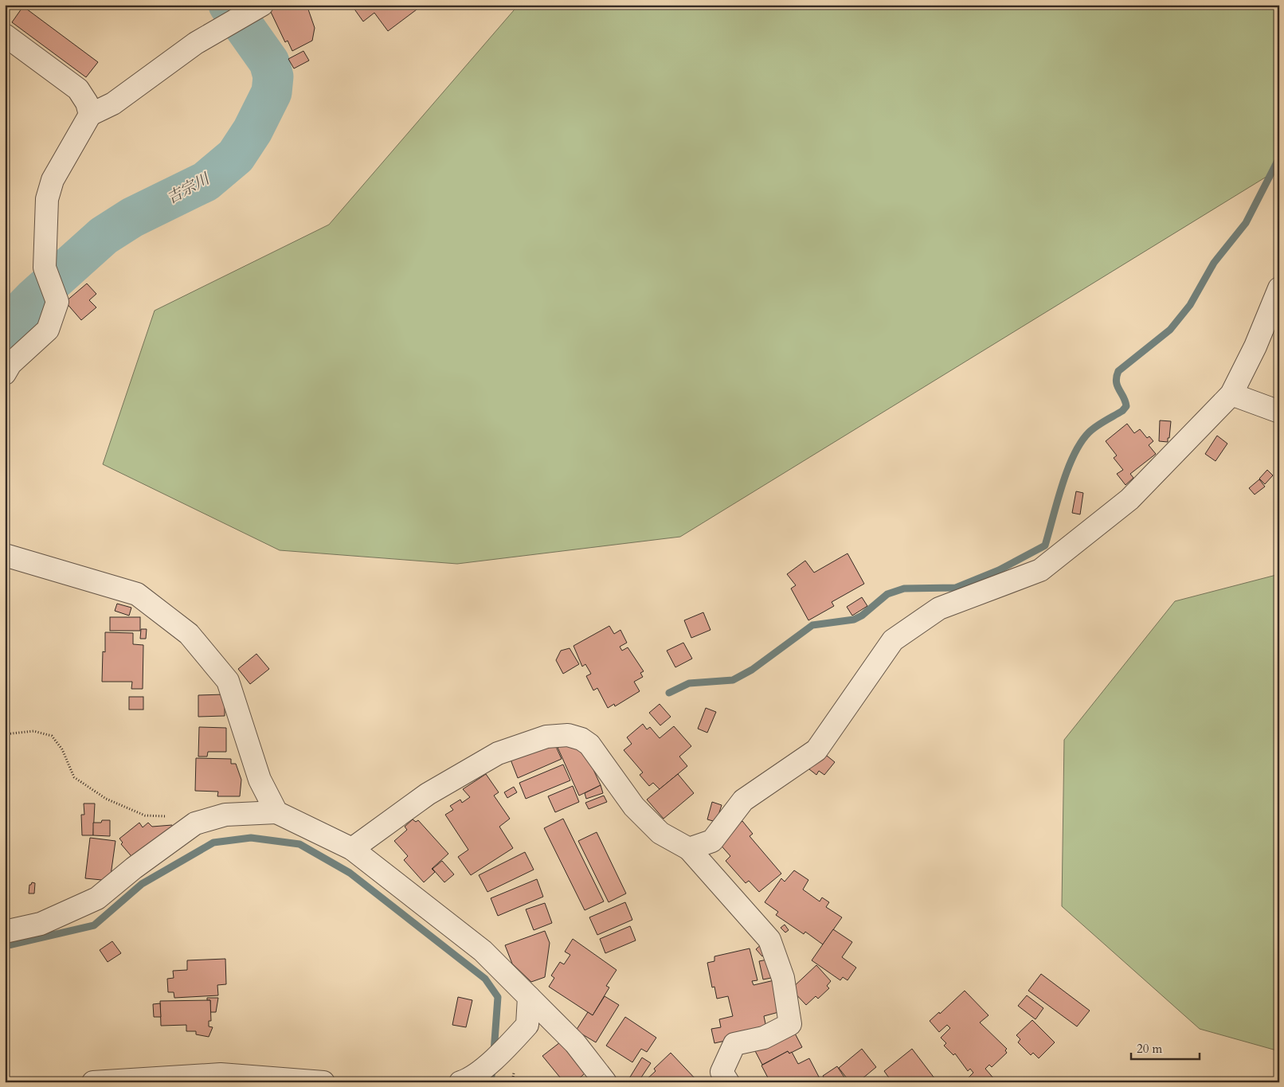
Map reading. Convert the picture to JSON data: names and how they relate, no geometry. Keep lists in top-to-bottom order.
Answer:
{
  "water": ["吉宗川"],
  "scale_bar": "20 m"
}
